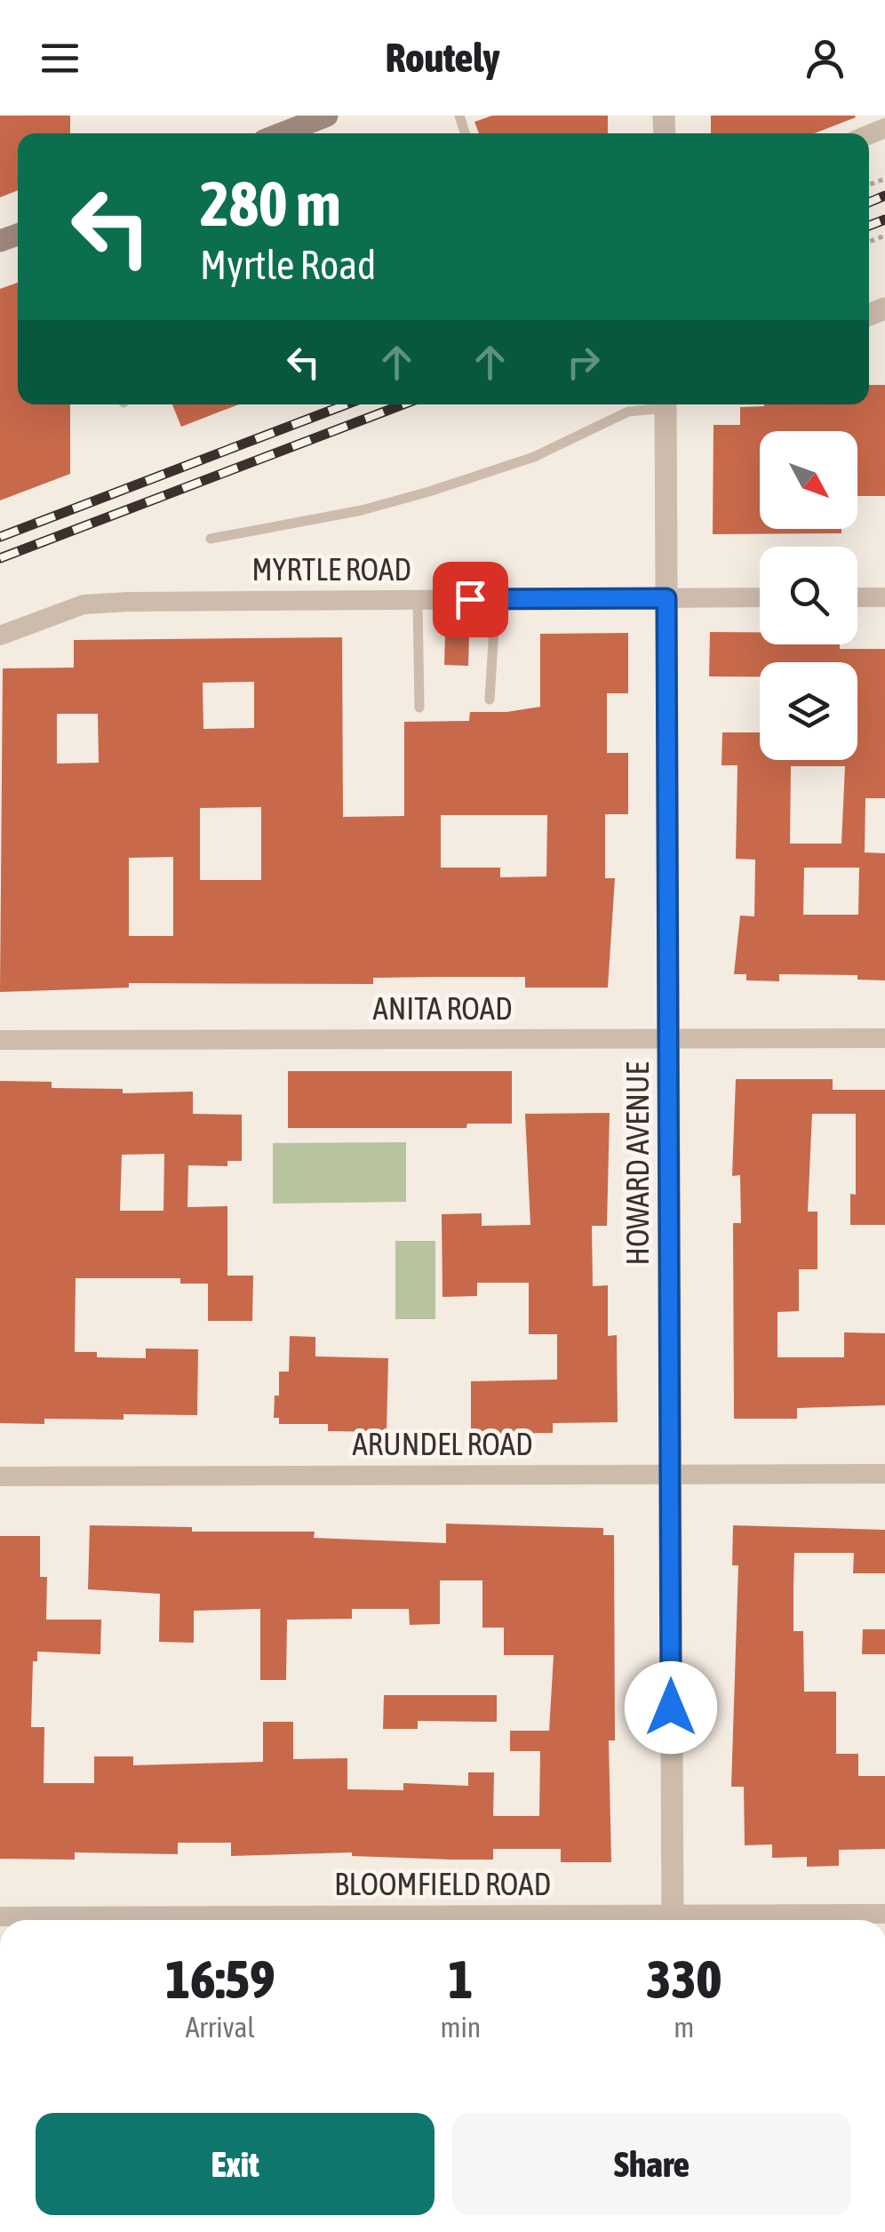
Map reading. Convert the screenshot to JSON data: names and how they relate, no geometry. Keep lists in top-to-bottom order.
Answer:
{
  "streets": {
    "street": [
      "MYRTLE ROAD",
      "ANITA ROAD",
      "HOWARD AVENUE",
      "ARUNDEL ROAD",
      "BLOOMFIELD ROAD"
    ]
  },
  "crossings": [
    ["MYRTLE ROAD", "HOWARD AVENUE"],
    ["ANITA ROAD", "HOWARD AVENUE"],
    ["HOWARD AVENUE", "ARUNDEL ROAD"]
  ],
  "north": "bottom right",
  "page": {
    "header": "Routely",
    "turn": ["280 m", "Myrtle Road"],
    "eta": [
      "16:59",
      "Arrival",
      "1",
      "min",
      "330",
      "m"
    ],
    "buttons": ["Exit", "Share"]
  }
}
